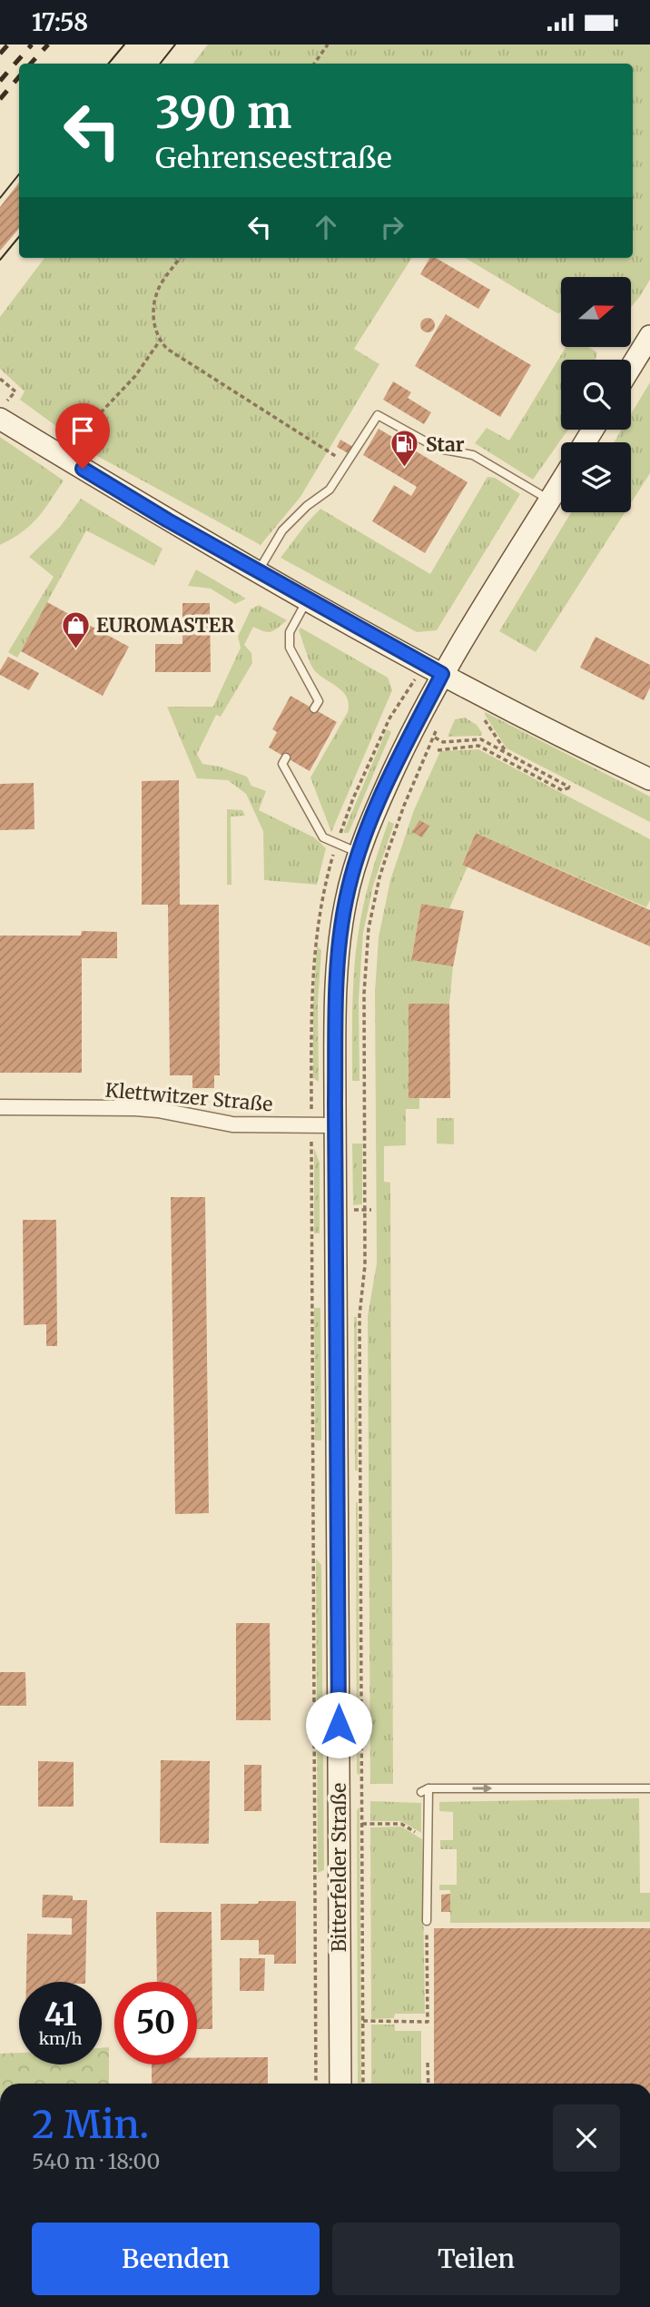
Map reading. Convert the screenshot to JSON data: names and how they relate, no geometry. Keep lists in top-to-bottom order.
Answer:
{
  "streets": {
    "main road": ["Bitterfelder Straße"],
    "street": ["Klettwitzer Straße"]
  },
  "crossings": [
    ["Klettwitzer Straße", "Bitterfelder Straße"]
  ],
  "places": {
    "fuel station": ["Star"],
    "shop": ["EUROMASTER"]
  },
  "north": "right",
  "page": {
    "status": "17:58",
    "turn": ["390 m", "Gehrenseestraße"],
    "speed": "41 km/h",
    "limit": "50",
    "heading": ["2 Min.", "540 m · 18:00"],
    "buttons": ["Beenden", "Teilen"]
  }
}
